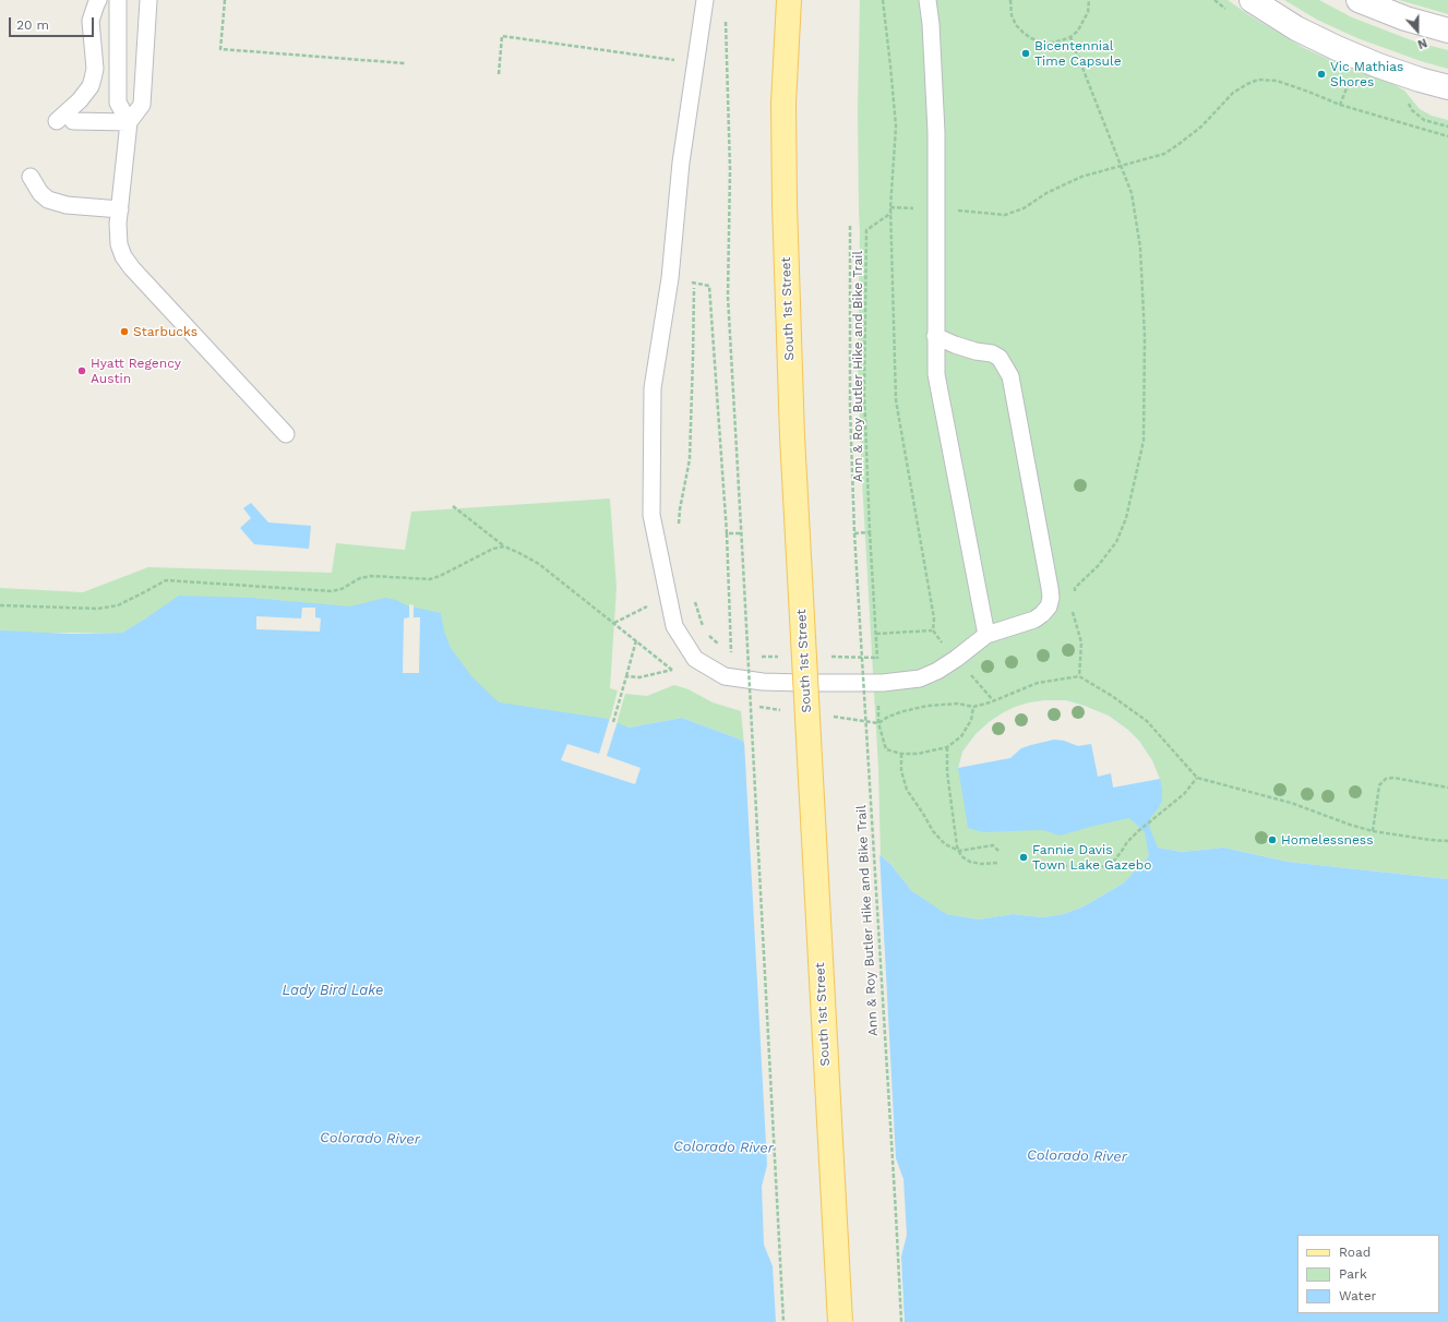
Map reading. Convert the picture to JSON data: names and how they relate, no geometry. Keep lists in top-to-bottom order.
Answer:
{
  "streets": {
    "main road": ["South 1st Street"],
    "path": ["Ann & Roy Butler Hike and Bike Trail"]
  },
  "water": ["Lady Bird Lake", "Colorado River"],
  "places": [
    "Bicentennial Time Capsule",
    "Vic Mathias Shores",
    "Starbucks",
    "Hyatt Regency Austin",
    "Homelessness",
    "Fannie Davis Town Lake Gazebo"
  ],
  "legend": ["Road", "Park", "Water"],
  "scale_bar": "20 m",
  "north": "bottom"
}
